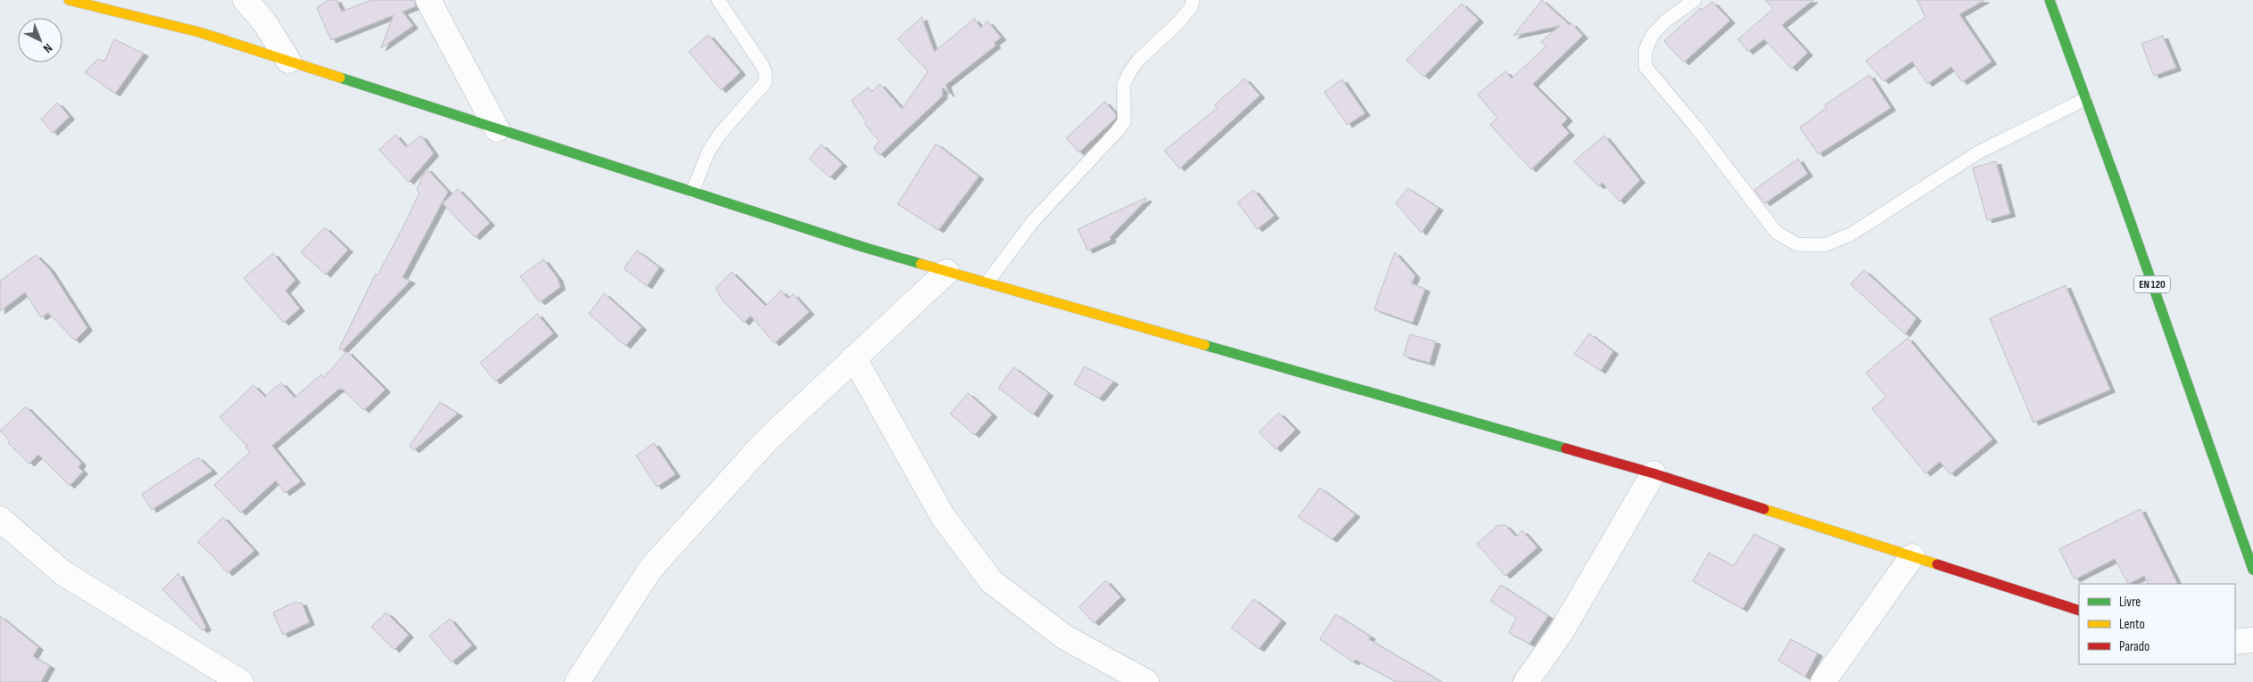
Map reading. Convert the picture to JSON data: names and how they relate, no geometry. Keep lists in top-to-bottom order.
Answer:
{
  "streets": {
    "street": ["EN 120"]
  },
  "legend": ["Livre", "Lento", "Parado"],
  "north": "bottom right"
}
